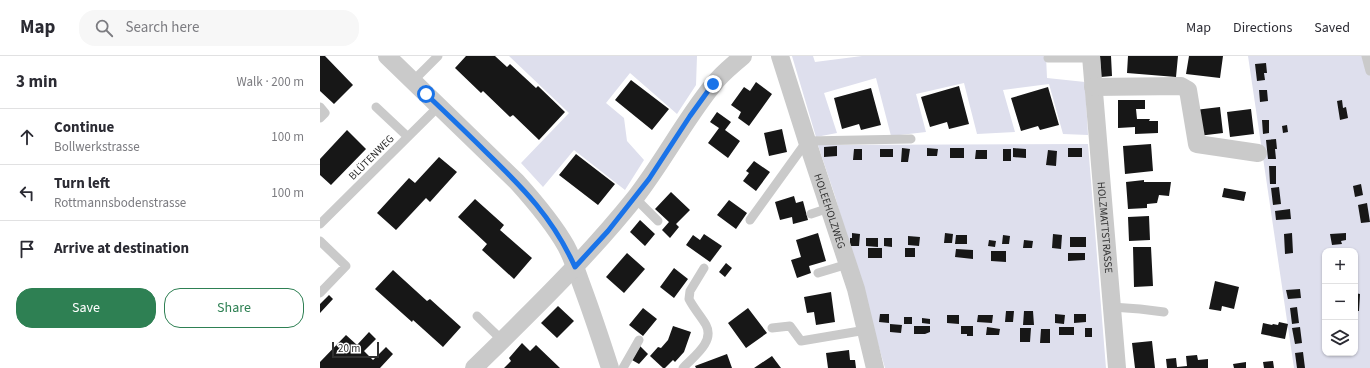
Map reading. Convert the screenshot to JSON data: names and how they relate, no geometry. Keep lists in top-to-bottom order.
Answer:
{
  "streets": {
    "street": ["HOLEEHOLZWEG", "HOLZMATTSTRASSE"],
    "lane": ["BLÜTENWEG"]
  },
  "scale_bar": "20 m",
  "page": {
    "header": "Map",
    "search": "Search here",
    "nav": ["Map", "Directions", "Saved"],
    "heading": ["3 min", "Walk · 200 m"],
    "list": [
      ["Continue", "Bollwerkstrasse", "100 m"],
      ["Turn left", "Rottmannsbodenstrasse", "100 m"],
      "Arrive at destination"
    ],
    "map_buttons": ["+", "−"],
    "buttons": ["Save", "Share"],
    "scale": "20 m"
  }
}
